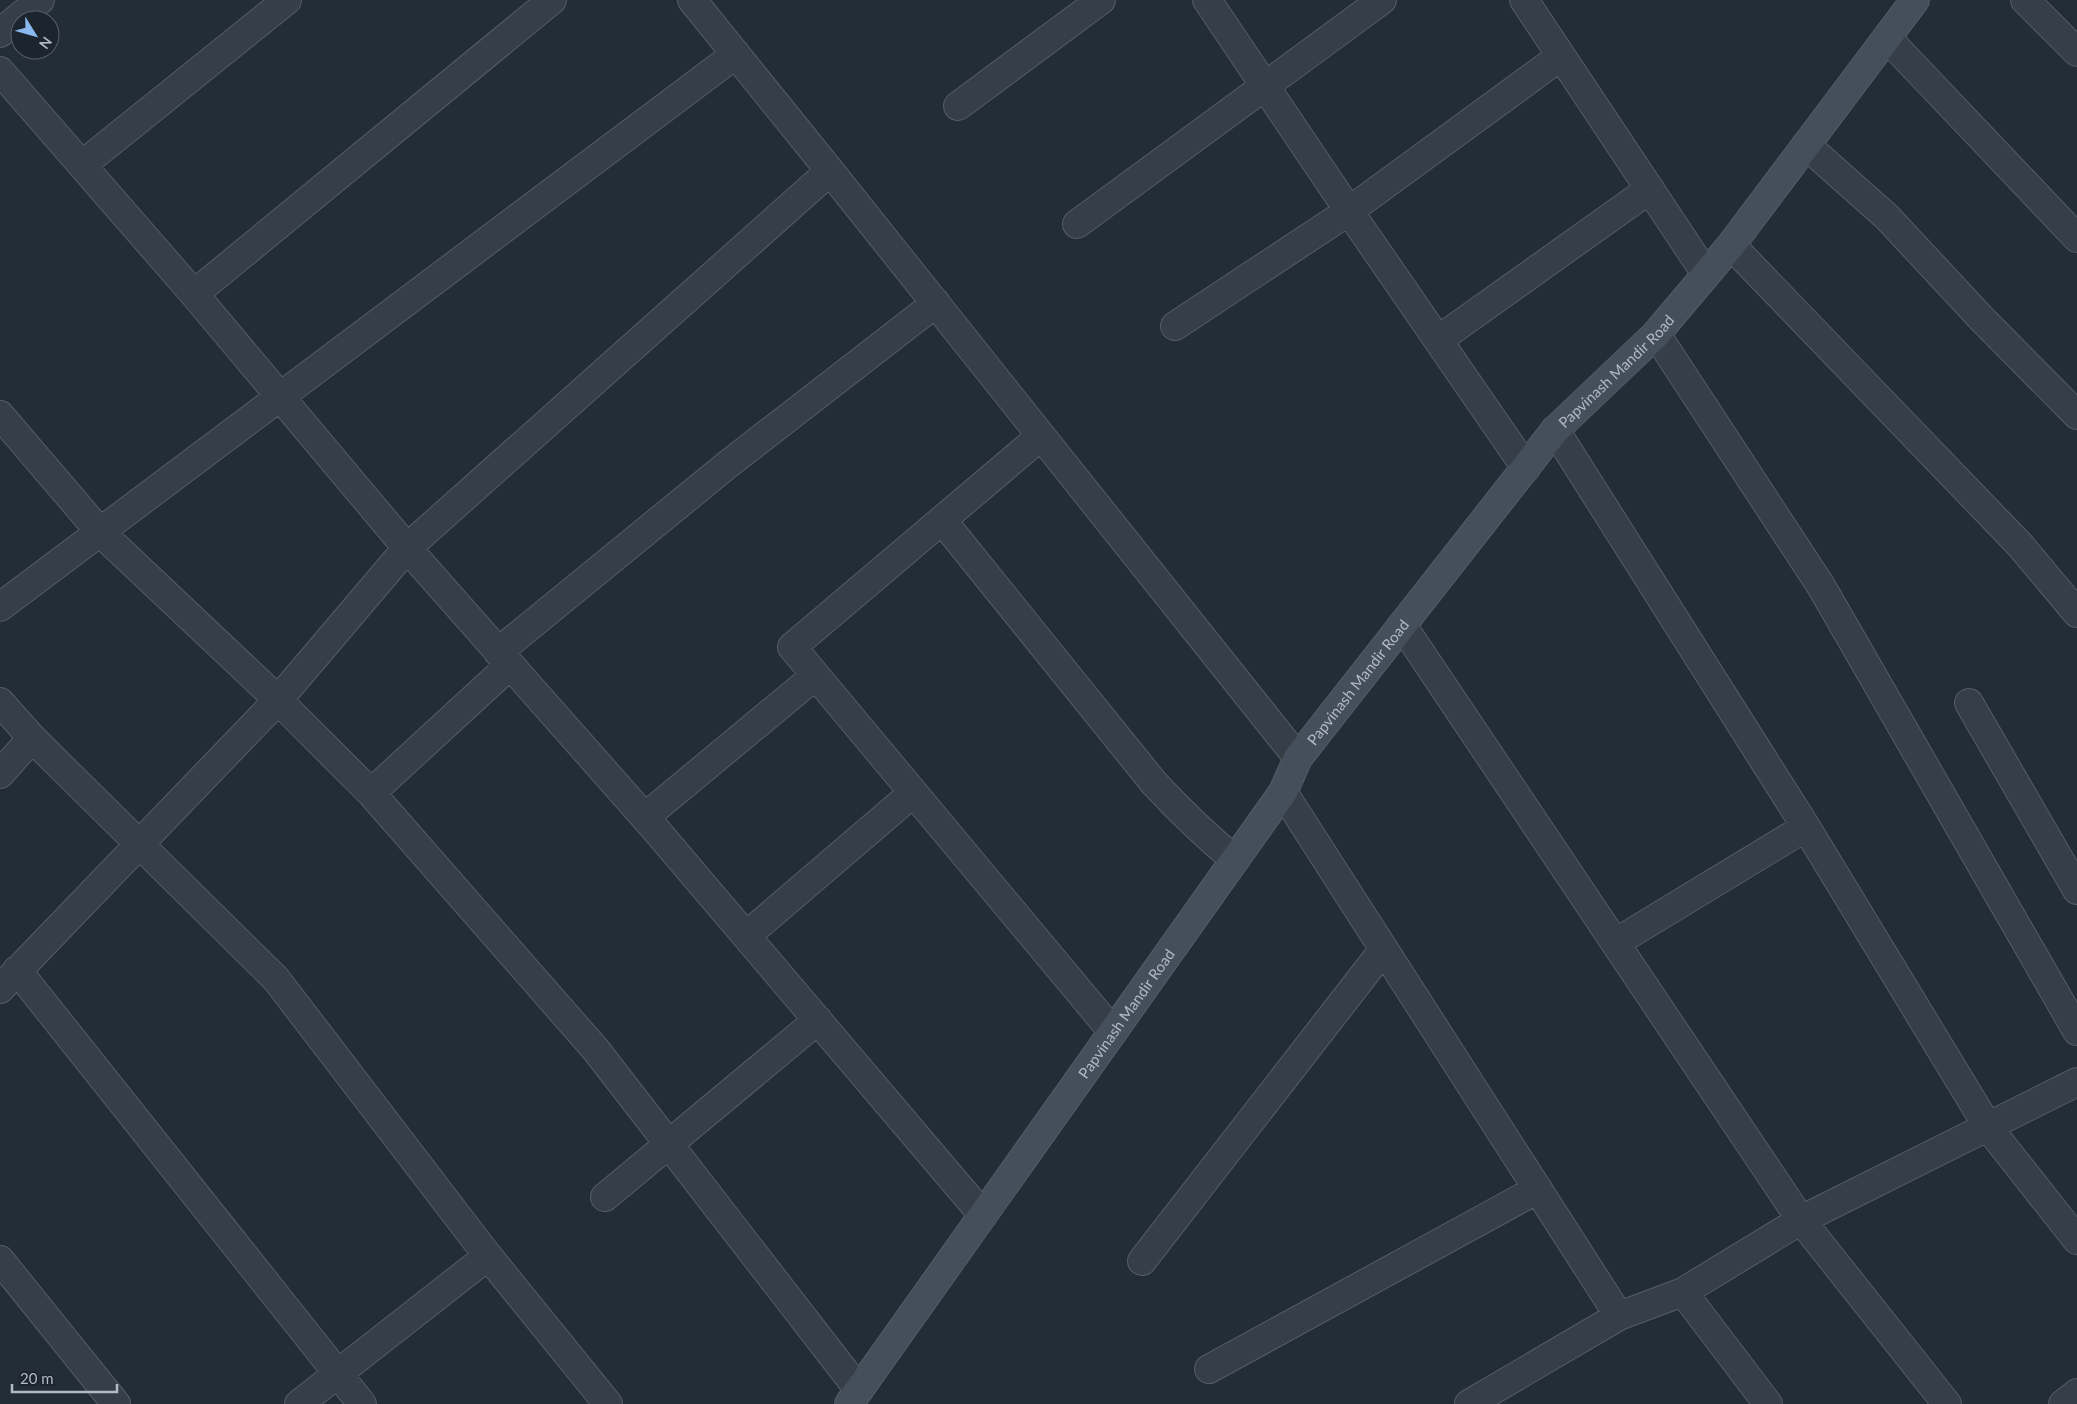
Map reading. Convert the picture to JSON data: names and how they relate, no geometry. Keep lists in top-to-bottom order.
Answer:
{
  "streets": {
    "street": ["Papvinash Mandir Road"]
  },
  "scale_bar": "20 m",
  "north": "bottom right"
}
